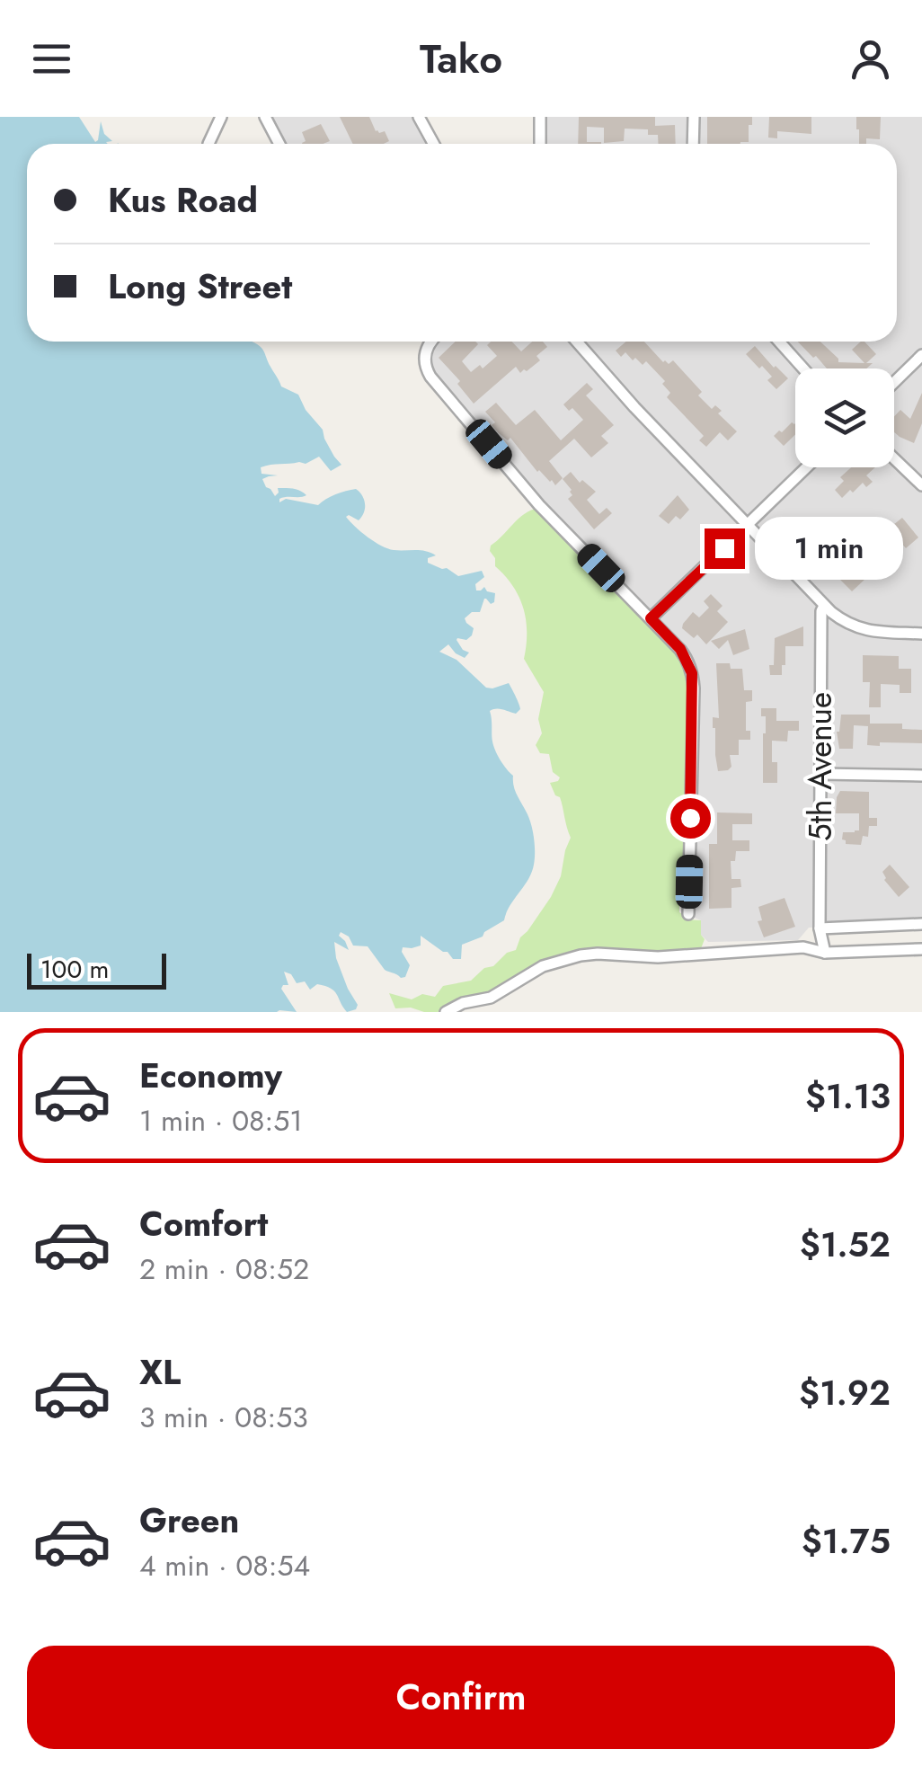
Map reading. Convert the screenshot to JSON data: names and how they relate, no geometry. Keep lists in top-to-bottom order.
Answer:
{
  "streets": {
    "street": ["5th Avenue"]
  },
  "scale_bar": "100 m",
  "page": {
    "header": "Tako",
    "banner": ["Kus Road", "Long Street"],
    "bubble": "1 min",
    "scale": "100 m",
    "list": [
      {
        "name": "Economy",
        "note": "1 min · 08:51",
        "value": "$1.13"
      },
      {
        "name": "Comfort",
        "note": "2 min · 08:52",
        "value": "$1.52"
      },
      {
        "name": "XL",
        "note": "3 min · 08:53",
        "value": "$1.92"
      },
      {
        "name": "Green",
        "note": "4 min · 08:54",
        "value": "$1.75"
      }
    ],
    "buttons": "Confirm"
  }
}
